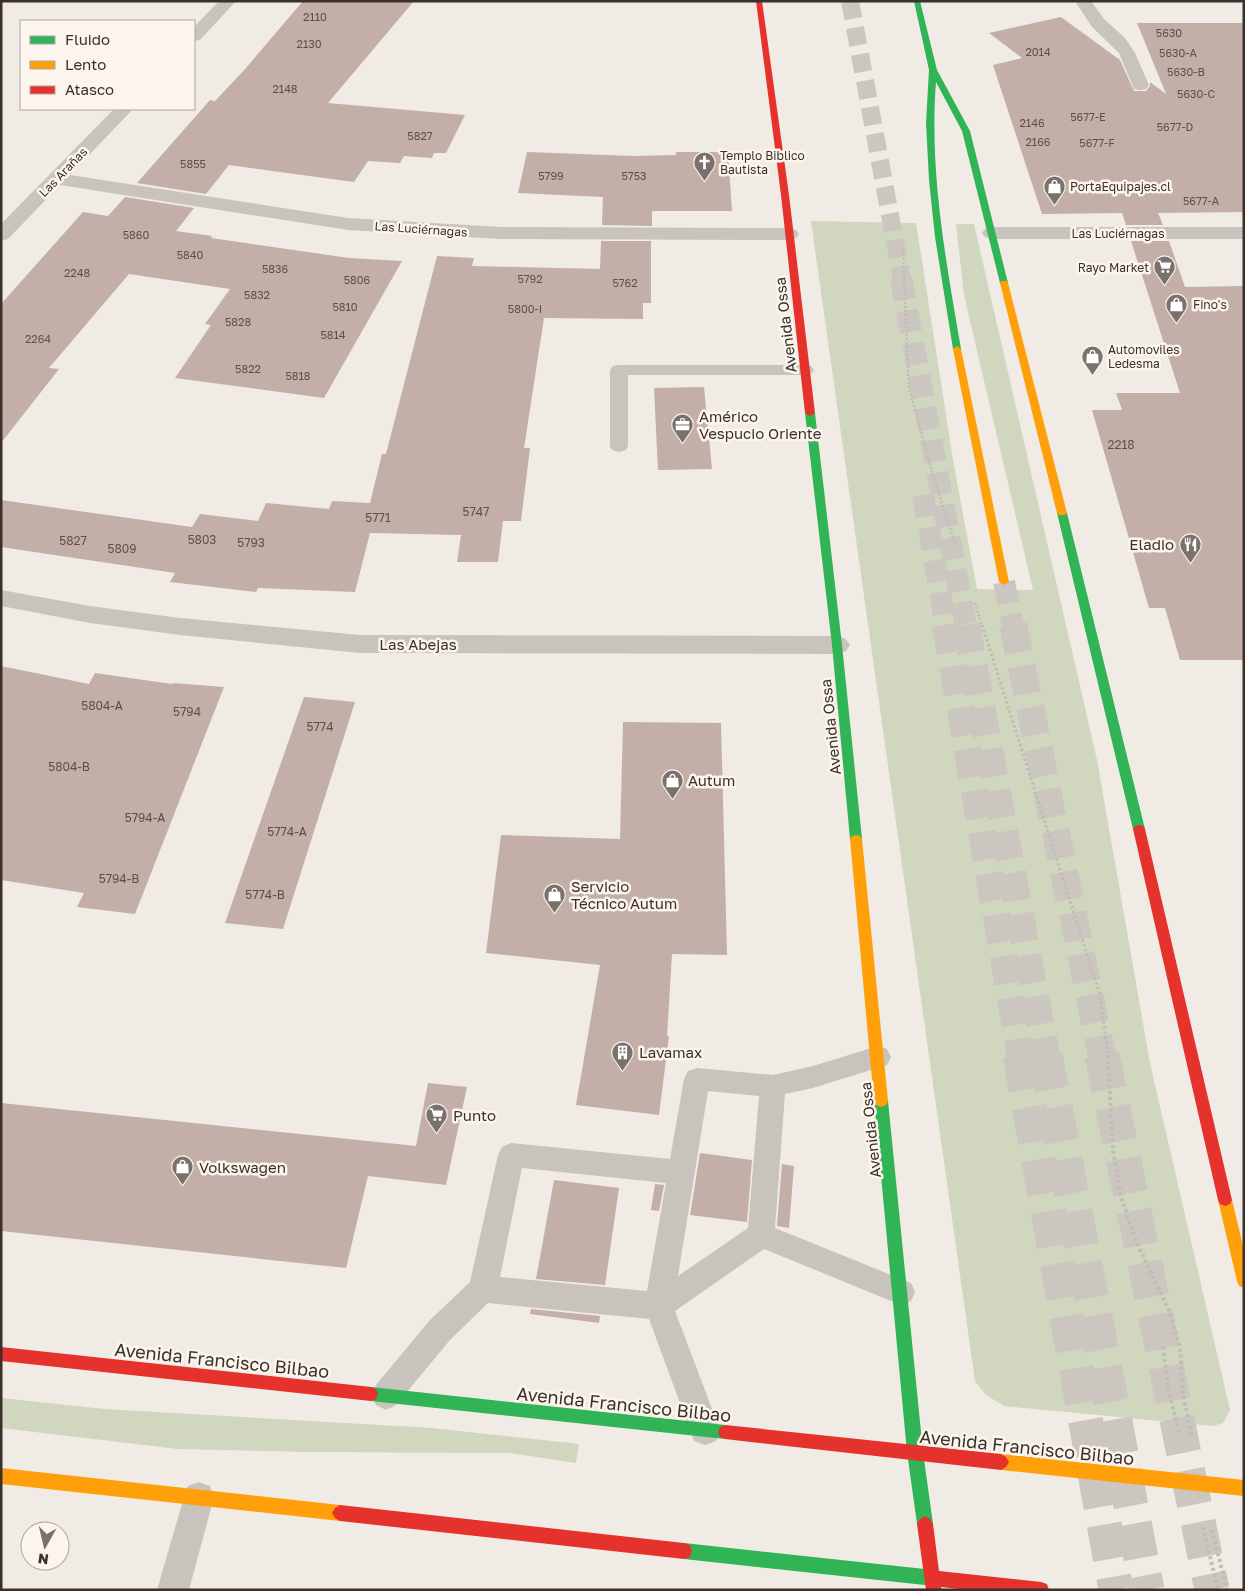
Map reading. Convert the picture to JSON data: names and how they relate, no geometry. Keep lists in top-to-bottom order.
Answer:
{
  "streets": {
    "main road": ["Avenida Ossa", "Avenida Francisco Bilbao"],
    "street": ["Las Arañas", "Las Luciérnagas", "Las Abejas"]
  },
  "crossings": [
    ["Las Arañas", "Las Luciérnagas"],
    ["Las Luciérnagas", "Avenida Ossa"],
    ["Avenida Ossa", "Las Abejas"],
    ["Avenida Ossa", "Avenida Francisco Bilbao"]
  ],
  "places": {
    "church": ["Templo Biblico Bautista"],
    "shop": [
      "PortaEquipajes.cl",
      "Fino's",
      "Automoviles Ledesma",
      "Autum",
      "Servicio Técnico Autum",
      "Volkswagen"
    ],
    "supermarket": ["Rayo Market", "Punto"],
    "office": ["Américo Vespucio Oriente"],
    "restaurant": ["Eladio"],
    "building": ["Lavamax"]
  },
  "house_numbers": [
    "2110",
    "5630",
    "2130",
    "2014",
    "5630-A",
    "5630-B",
    "2148",
    "5630-C",
    "5677-E",
    "2146",
    "5677-D",
    "5827",
    "2166",
    "5677-F",
    "5855",
    "5799",
    "5753",
    "5677-A",
    "5860",
    "5840",
    "5836",
    "2248",
    "5792",
    "5806",
    "5762",
    "5832",
    "5810",
    "5800-I",
    "5828",
    "5814",
    "2264",
    "5822",
    "5818",
    "2218",
    "5747",
    "5771",
    "5803",
    "5827",
    "5793",
    "5809",
    "5804-A",
    "5794",
    "5774",
    "5804-B",
    "5794-A",
    "5774-A",
    "5794-B",
    "5774-B"
  ],
  "legend": ["Fluido", "Lento", "Atasco"],
  "north": "bottom"
}
